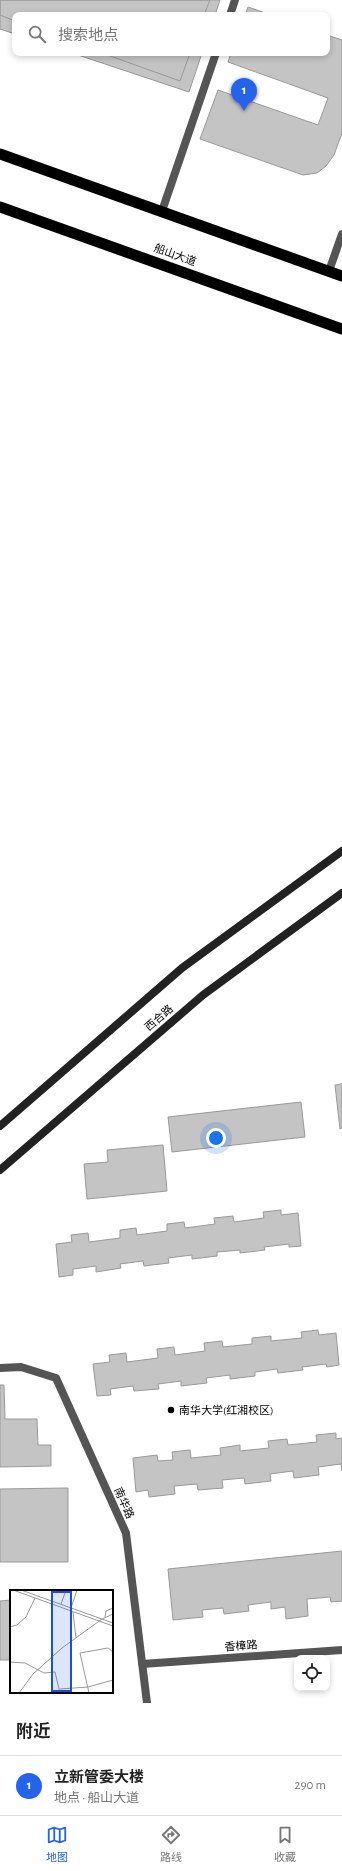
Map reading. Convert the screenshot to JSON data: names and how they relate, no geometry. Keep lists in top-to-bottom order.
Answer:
{
  "streets": {
    "highway": ["船山大道"],
    "main road": ["西合路"],
    "street": ["南华路", "香樟路"]
  },
  "crossings": [
    ["南华路", "香樟路"]
  ],
  "places": ["南华大学(红湘校区)"],
  "page": {
    "search": "搜索地点",
    "pins": "1",
    "heading": "附近",
    "list": [
      {
        "mark": "1",
        "name": "立新管委大楼",
        "note": "地点 · 船山大道",
        "value": "290 m"
      }
    ],
    "nav": ["地图", "路线", "收藏"]
  }
}
